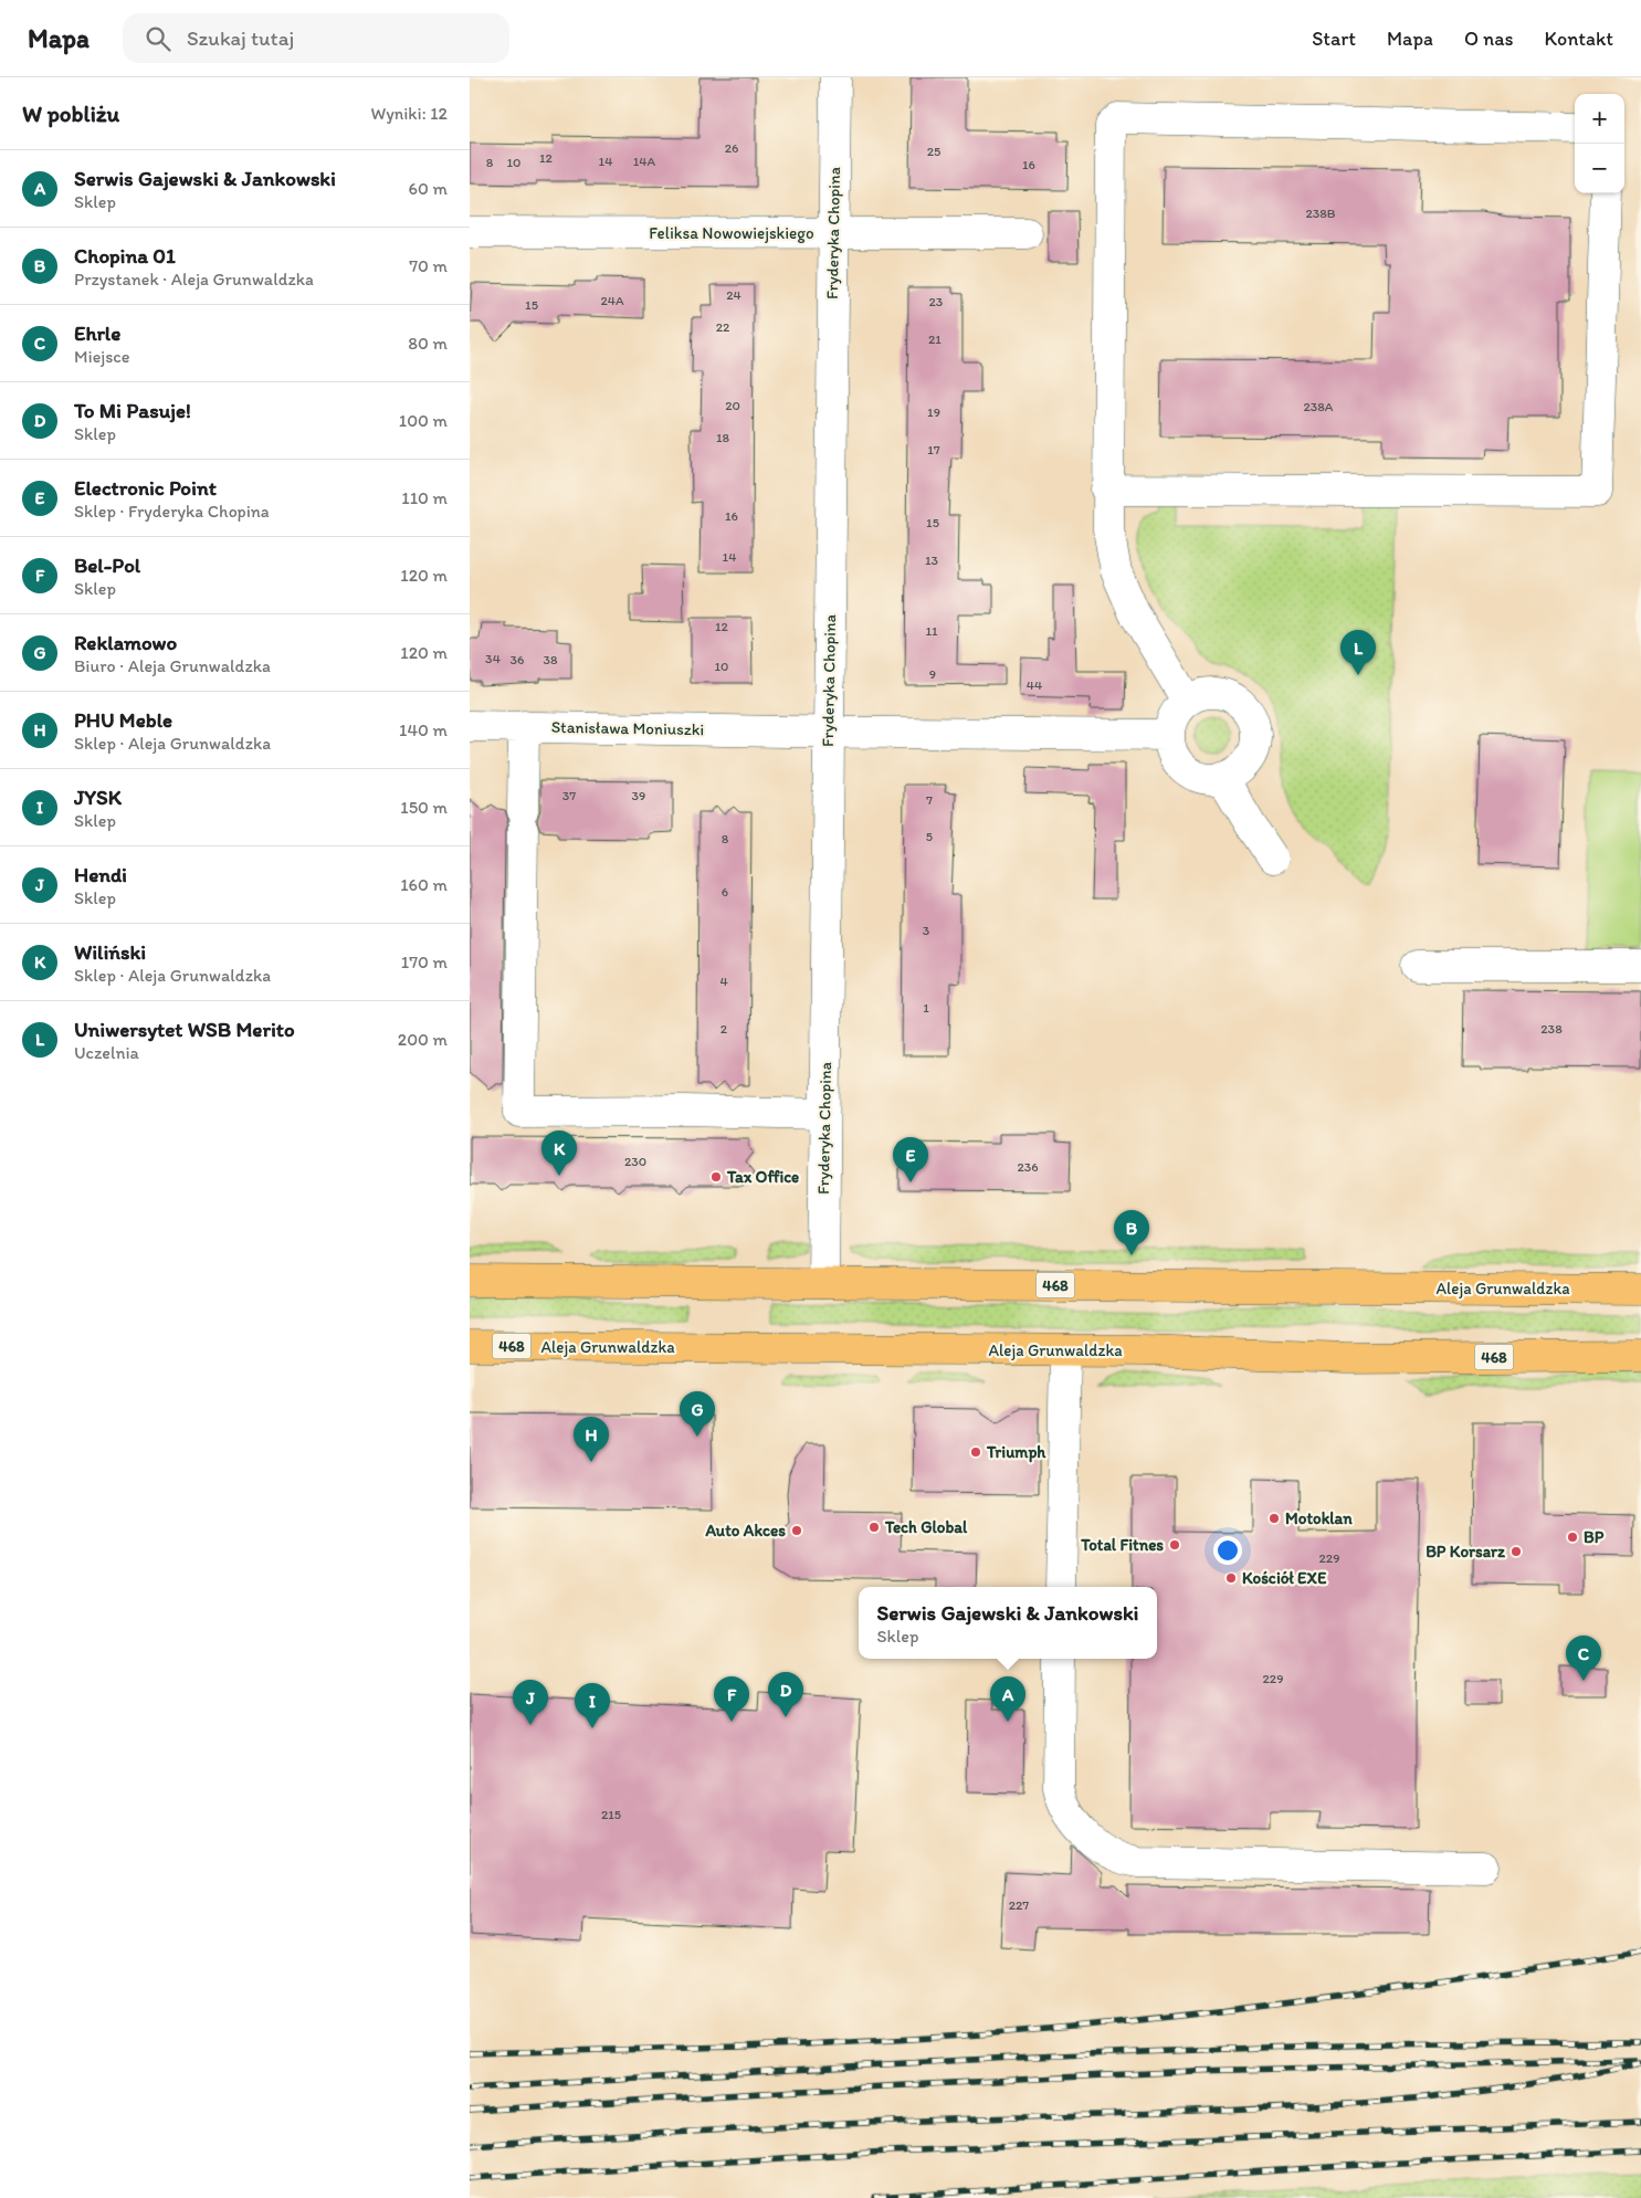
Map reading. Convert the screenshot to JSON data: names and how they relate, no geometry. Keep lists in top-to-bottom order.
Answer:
{
  "streets": {
    "main road": ["468", "Aleja Grunwaldzka"],
    "street": ["Feliksa Nowowiejskiego", "Fryderyka Chopina", "Stanisława Moniuszki"]
  },
  "crossings": [
    ["Feliksa Nowowiejskiego", "Fryderyka Chopina"],
    ["Fryderyka Chopina", "Stanisława Moniuszki"],
    ["Fryderyka Chopina", "Aleja Grunwaldzka"]
  ],
  "places": [
    "Tax Office",
    "Triumph",
    "Motoklan",
    "Tech Global",
    "Auto Akces",
    "BP",
    "Total Fitnes",
    "BP Korsarz",
    "Kościół EXE"
  ],
  "house_numbers": [
    "26",
    "25",
    "12",
    "14",
    "14A",
    "8",
    "10",
    "16",
    "238B",
    "24",
    "24A",
    "23",
    "15",
    "22",
    "21",
    "20",
    "238A",
    "19",
    "18",
    "17",
    "16",
    "15",
    "14",
    "13",
    "12",
    "11",
    "34",
    "36",
    "38",
    "10",
    "9",
    "44",
    "37",
    "39",
    "7",
    "5",
    "8",
    "6",
    "3",
    "4",
    "1",
    "2",
    "238",
    "230",
    "236",
    "229",
    "229",
    "215",
    "227"
  ],
  "page": {
    "header": "Mapa",
    "search": "Szukaj tutaj",
    "nav": [
      "Start",
      "Mapa",
      "O nas",
      "Kontakt"
    ],
    "heading": ["W pobliżu", "Wyniki: 12"],
    "map_buttons": ["+", "−"],
    "list": [
      {
        "mark": "A",
        "name": "Serwis Gajewski & Jankowski",
        "note": "Sklep",
        "value": "60 m"
      },
      {
        "mark": "B",
        "name": "Chopina 01",
        "note": "Przystanek · Aleja Grunwaldzka",
        "value": "70 m"
      },
      {
        "mark": "C",
        "name": "Ehrle",
        "note": "Miejsce",
        "value": "80 m"
      },
      {
        "mark": "D",
        "name": "To Mi Pasuje!",
        "note": "Sklep",
        "value": "100 m"
      },
      {
        "mark": "E",
        "name": "Electronic Point",
        "note": "Sklep · Fryderyka Chopina",
        "value": "110 m"
      },
      {
        "mark": "F",
        "name": "Bel-Pol",
        "note": "Sklep",
        "value": "120 m"
      },
      {
        "mark": "G",
        "name": "Reklamowo",
        "note": "Biuro · Aleja Grunwaldzka",
        "value": "120 m"
      },
      {
        "mark": "H",
        "name": "PHU Meble",
        "note": "Sklep · Aleja Grunwaldzka",
        "value": "140 m"
      },
      {
        "mark": "I",
        "name": "JYSK",
        "note": "Sklep",
        "value": "150 m"
      },
      {
        "mark": "J",
        "name": "Hendi",
        "note": "Sklep",
        "value": "160 m"
      },
      {
        "mark": "K",
        "name": "Wiliński",
        "note": "Sklep · Aleja Grunwaldzka",
        "value": "170 m"
      },
      {
        "mark": "L",
        "name": "Uniwersytet WSB Merito",
        "note": "Uczelnia",
        "value": "200 m"
      }
    ],
    "pins": [
      "L",
      "K",
      "E",
      "B",
      "G",
      "H",
      "C",
      "D",
      "A",
      "F",
      "J",
      "I"
    ],
    "popup": ["Serwis Gajewski & Jankowski", "Sklep"]
  }
}
